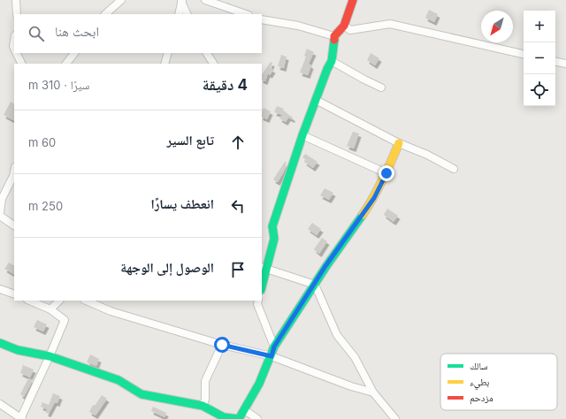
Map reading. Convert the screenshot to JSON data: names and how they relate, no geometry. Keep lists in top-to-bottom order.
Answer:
{
  "legend": ["سالك", "بطيء", "مزدحم"],
  "north": "bottom left",
  "page": {
    "map_buttons": ["+", "−"],
    "search": "ابحث هنا",
    "heading": ["4 دقيقة", "سيرًا · 310 m"],
    "list": [
      ["تابع السير", "60 m"],
      ["انعطف يسارًا", "250 m"],
      "الوصول إلى الوجهة"
    ]
  }
}
